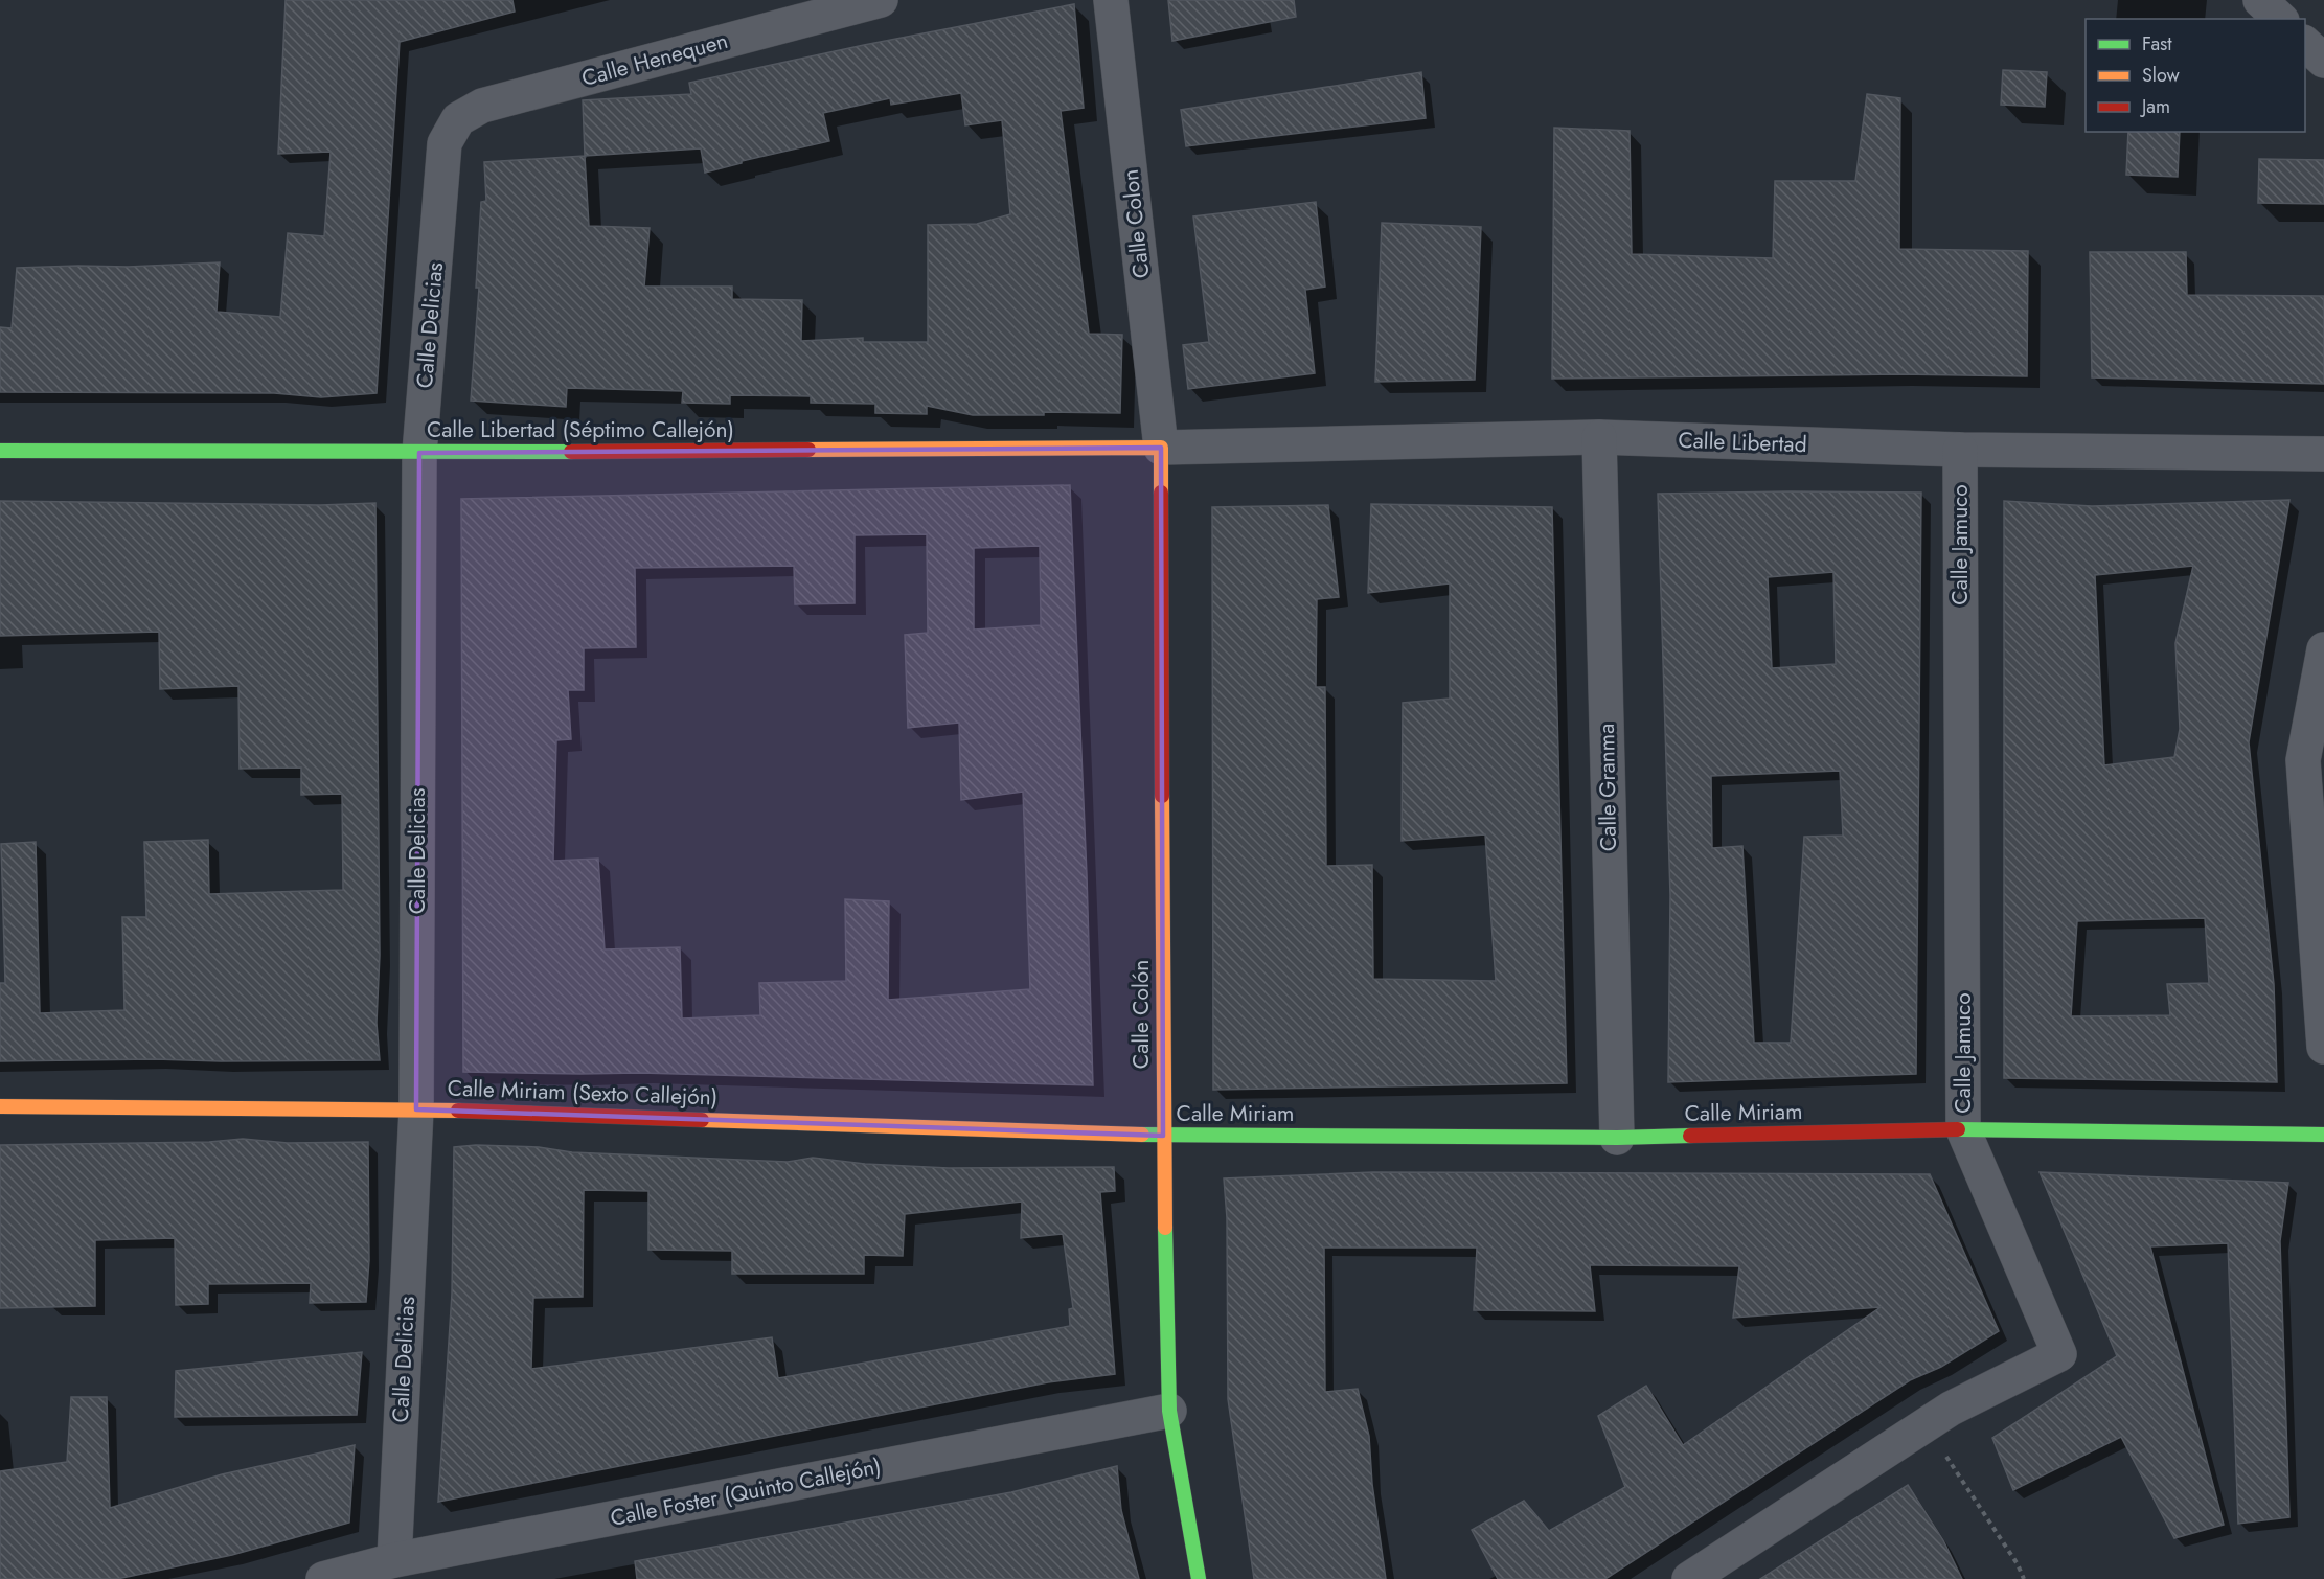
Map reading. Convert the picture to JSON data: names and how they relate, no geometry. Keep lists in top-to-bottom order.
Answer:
{
  "streets": {
    "street": [
      "Calle Henequen",
      "Calle Colon",
      "Calle Delicias",
      "Calle Libertad (Séptimo Callejón)",
      "Calle Libertad",
      "Calle Jamuco",
      "Calle Granma",
      "Calle Colón",
      "Calle Miriam (Sexto Callejón)",
      "Calle Miriam",
      "Calle Foster (Quinto Callejón)"
    ]
  },
  "crossings": [
    ["Calle Henequen", "Calle Delicias"],
    ["Calle Colon", "Calle Libertad (Séptimo Callejón)"],
    ["Calle Colon", "Calle Libertad"],
    ["Calle Colon", "Calle Colón"],
    ["Calle Delicias", "Calle Libertad (Séptimo Callejón)"],
    ["Calle Delicias", "Calle Miriam (Sexto Callejón)"],
    ["Calle Delicias", "Calle Foster (Quinto Callejón)"],
    ["Calle Libertad (Séptimo Callejón)", "Calle Libertad"],
    ["Calle Libertad (Séptimo Callejón)", "Calle Colón"],
    ["Calle Libertad", "Calle Jamuco"],
    ["Calle Libertad", "Calle Granma"],
    ["Calle Libertad", "Calle Colón"],
    ["Calle Jamuco", "Calle Miriam"],
    ["Calle Granma", "Calle Miriam"],
    ["Calle Colón", "Calle Miriam (Sexto Callejón)"],
    ["Calle Colón", "Calle Miriam"],
    ["Calle Colón", "Calle Foster (Quinto Callejón)"],
    ["Calle Miriam (Sexto Callejón)", "Calle Miriam"]
  ],
  "legend": ["Fast", "Slow", "Jam"]
}
